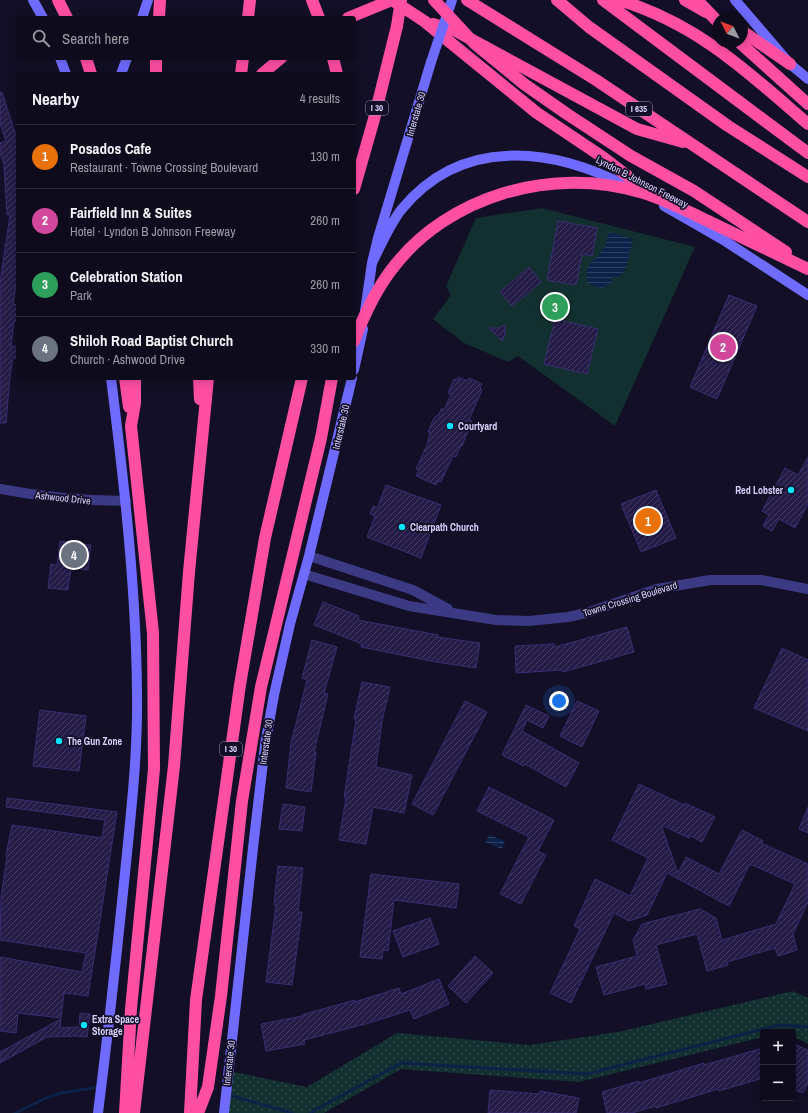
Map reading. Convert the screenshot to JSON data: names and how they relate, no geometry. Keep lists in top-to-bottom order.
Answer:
{
  "streets": {
    "highway": ["I 30", "I 635"],
    "main road": ["Interstate 30", "Lyndon B Johnson Freeway"],
    "street": ["Ashwood Drive", "Towne Crossing Boulevard"]
  },
  "crossings": [
    ["Interstate 30", "Lyndon B Johnson Freeway"],
    ["Interstate 30", "Towne Crossing Boulevard"]
  ],
  "places": [
    "Courtyard",
    "Red Lobster",
    "Clearpath Church",
    "The Gun Zone",
    "Extra Space Storage"
  ],
  "north": "top left",
  "page": {
    "search": "Search here",
    "heading": ["Nearby", "4 results"],
    "list": [
      {
        "mark": "1",
        "name": "Posados Cafe",
        "note": "Restaurant · Towne Crossing Boulevard",
        "value": "130 m"
      },
      {
        "mark": "2",
        "name": "Fairfield Inn & Suites",
        "note": "Hotel · Lyndon B Johnson Freeway",
        "value": "260 m"
      },
      {
        "mark": "3",
        "name": "Celebration Station",
        "note": "Park",
        "value": "260 m"
      },
      {
        "mark": "4",
        "name": "Shiloh Road Baptist Church",
        "note": "Church · Ashwood Drive",
        "value": "330 m"
      }
    ],
    "pins": [
      "3",
      "2",
      "1",
      "4"
    ],
    "map_buttons": ["+", "−"]
  }
}
